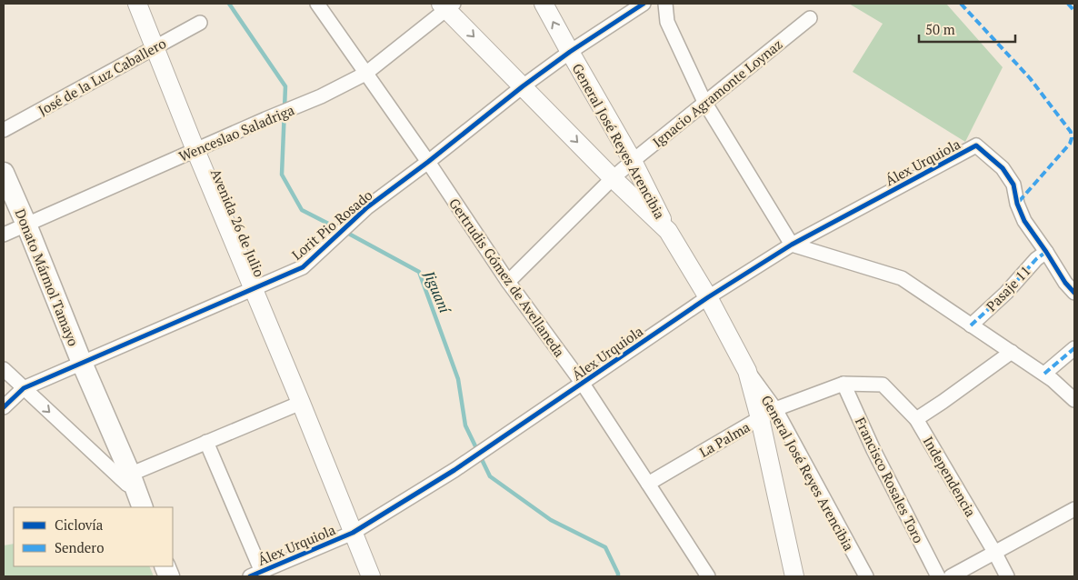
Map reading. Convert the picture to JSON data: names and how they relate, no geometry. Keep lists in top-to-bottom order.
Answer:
{
  "streets": {
    "main road": ["Donato Mármol Tamayo"],
    "street": [
      "José de la Luz Caballero",
      "Ignacio Agramonte Loynaz",
      "Wenceslao Saladriga",
      "General José Reyes Arencibia",
      "Álex Urquiola",
      "Avenida 26 de Julio",
      "Lorit Pio Rosado",
      "Gertrudis Gómez de Avellaneda",
      "Pasaje 11",
      "La Palma",
      "Independencia",
      "Francisco Rosales Toro"
    ]
  },
  "crossings": [
    ["José de la Luz Caballero", "Avenida 26 de Julio"],
    ["Ignacio Agramonte Loynaz", "General José Reyes Arencibia"],
    ["Ignacio Agramonte Loynaz", "Gertrudis Gómez de Avellaneda"],
    ["Wenceslao Saladriga", "Avenida 26 de Julio"],
    ["Wenceslao Saladriga", "Donato Mármol Tamayo"],
    ["Wenceslao Saladriga", "Gertrudis Gómez de Avellaneda"],
    ["General José Reyes Arencibia", "Lorit Pio Rosado"],
    ["General José Reyes Arencibia", "La Palma"],
    ["Álex Urquiola", "Avenida 26 de Julio"],
    ["Álex Urquiola", "Gertrudis Gómez de Avellaneda"],
    ["Álex Urquiola", "Pasaje 11"],
    ["Avenida 26 de Julio", "Lorit Pio Rosado"],
    ["Lorit Pio Rosado", "Donato Mármol Tamayo"],
    ["Lorit Pio Rosado", "Gertrudis Gómez de Avellaneda"],
    ["Gertrudis Gómez de Avellaneda", "La Palma"],
    ["La Palma", "Independencia"],
    ["La Palma", "Francisco Rosales Toro"]
  ],
  "water": ["Jiguaní"],
  "legend": ["Ciclovía", "Sendero"],
  "scale_bar": "50 m"
}
